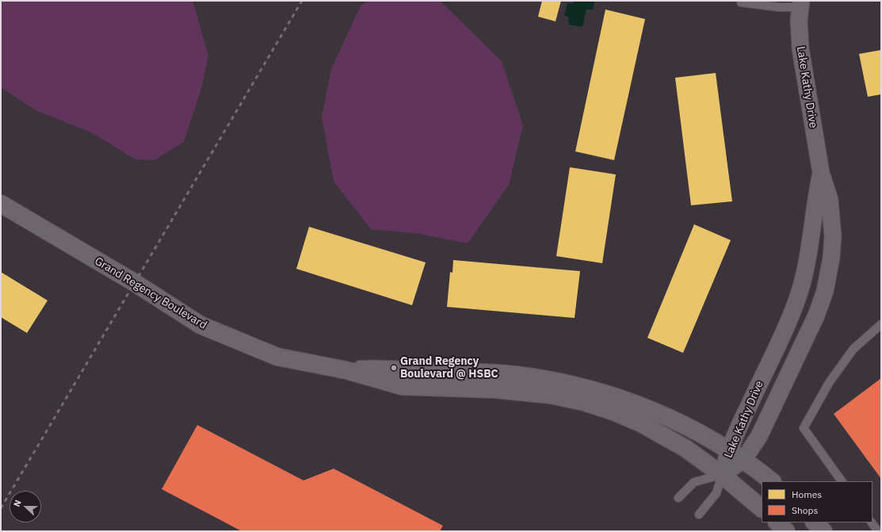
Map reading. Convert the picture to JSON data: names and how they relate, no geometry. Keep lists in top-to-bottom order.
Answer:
{
  "streets": {
    "street": ["Lake Kathy Drive", "Grand Regency Boulevard"]
  },
  "crossings": [
    ["Lake Kathy Drive", "Grand Regency Boulevard"]
  ],
  "places": ["Grand Regency Boulevard @ HSBC"],
  "legend": ["Homes", "Shops"],
  "north": "left"
}
